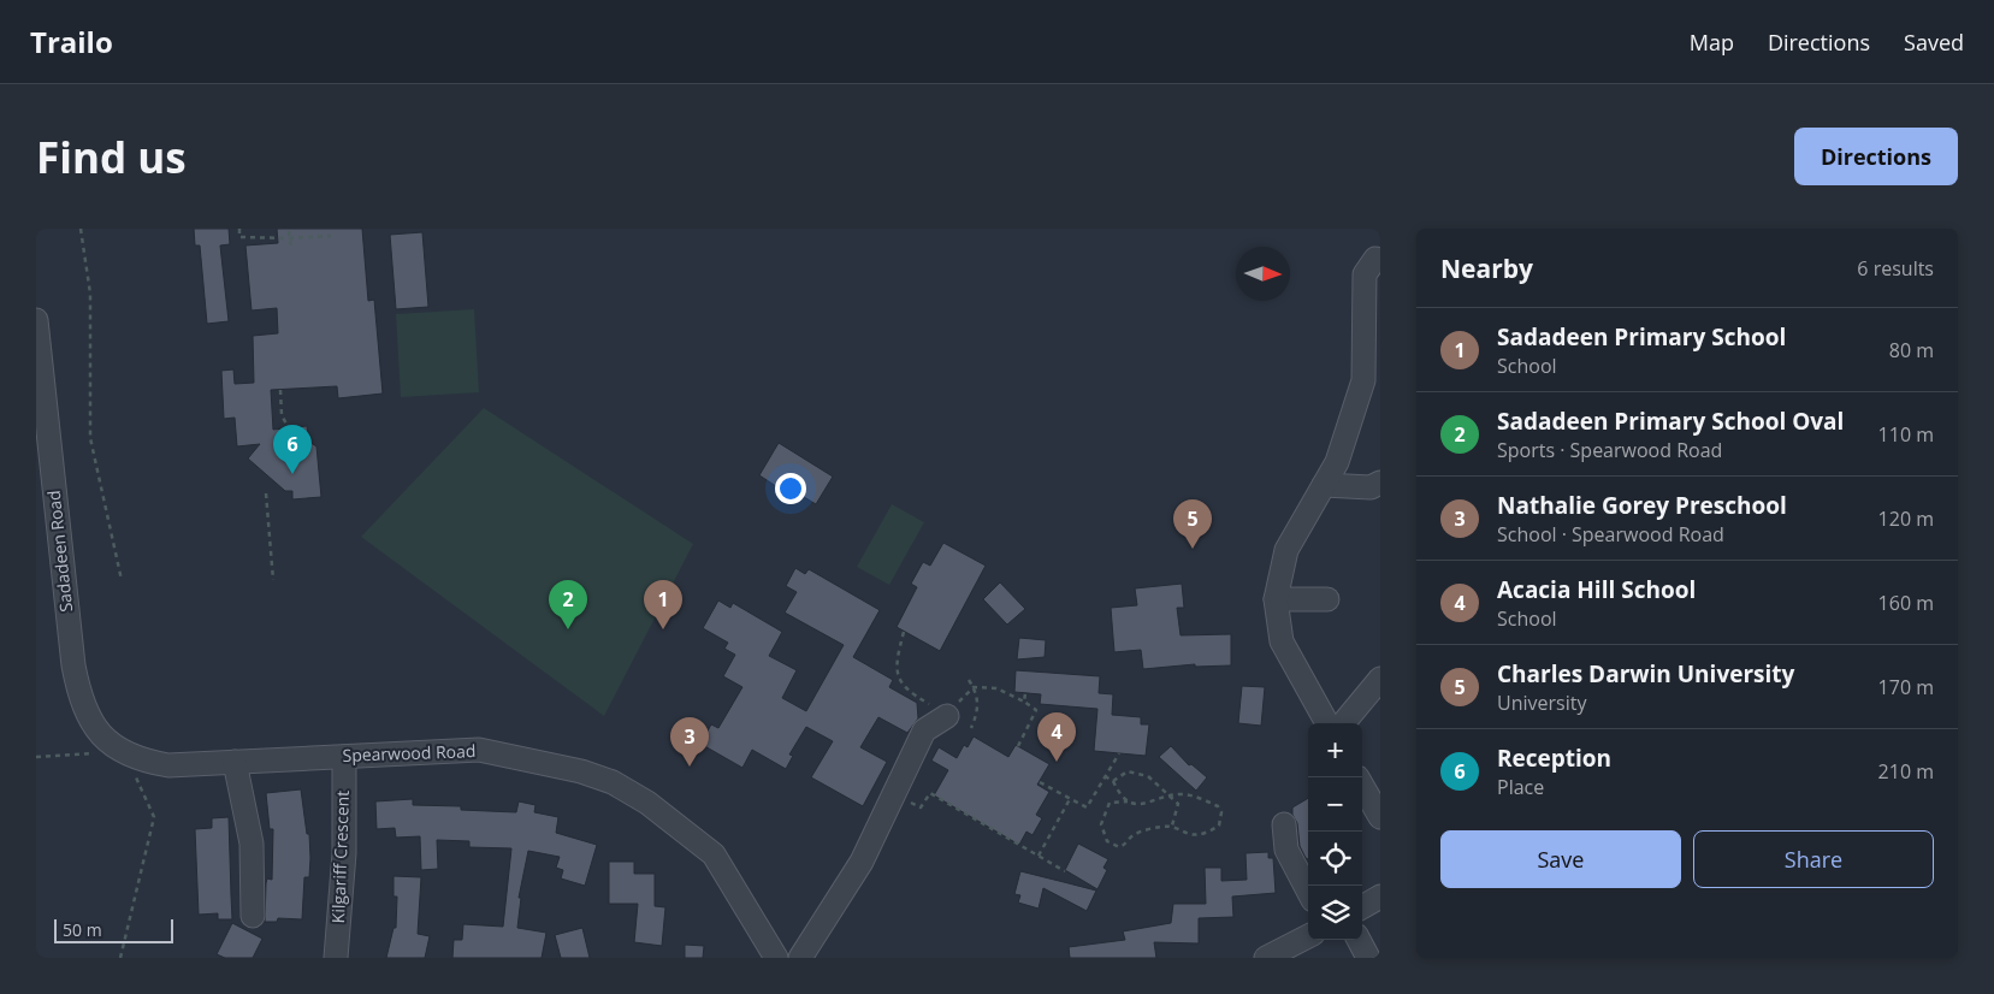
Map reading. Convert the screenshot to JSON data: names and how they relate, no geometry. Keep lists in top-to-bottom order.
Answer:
{
  "streets": {
    "street": ["Sadadeen Road", "Spearwood Road", "Kilgariff Crescent"]
  },
  "crossings": [
    ["Sadadeen Road", "Spearwood Road"],
    ["Spearwood Road", "Kilgariff Crescent"]
  ],
  "scale_bar": "50 m",
  "north": "right",
  "page": {
    "header": "Trailo",
    "nav": ["Map", "Directions", "Saved"],
    "buttons": [
      "Directions",
      ["Save", "Share"]
    ],
    "title": "Find us",
    "heading": ["Nearby", "6 results"],
    "list": [
      {
        "mark": "1",
        "name": "Sadadeen Primary School",
        "note": "School",
        "value": "80 m"
      },
      {
        "mark": "2",
        "name": "Sadadeen Primary School Oval",
        "note": "Sports · Spearwood Road",
        "value": "110 m"
      },
      {
        "mark": "3",
        "name": "Nathalie Gorey Preschool",
        "note": "School · Spearwood Road",
        "value": "120 m"
      },
      {
        "mark": "4",
        "name": "Acacia Hill School",
        "note": "School",
        "value": "160 m"
      },
      {
        "mark": "5",
        "name": "Charles Darwin University",
        "note": "University",
        "value": "170 m"
      },
      {
        "mark": "6",
        "name": "Reception",
        "note": "Place",
        "value": "210 m"
      }
    ],
    "pins": [
      "6",
      "5",
      "1",
      "2",
      "4",
      "3"
    ],
    "map_buttons": ["+", "−"],
    "scale": "50 m"
  }
}
